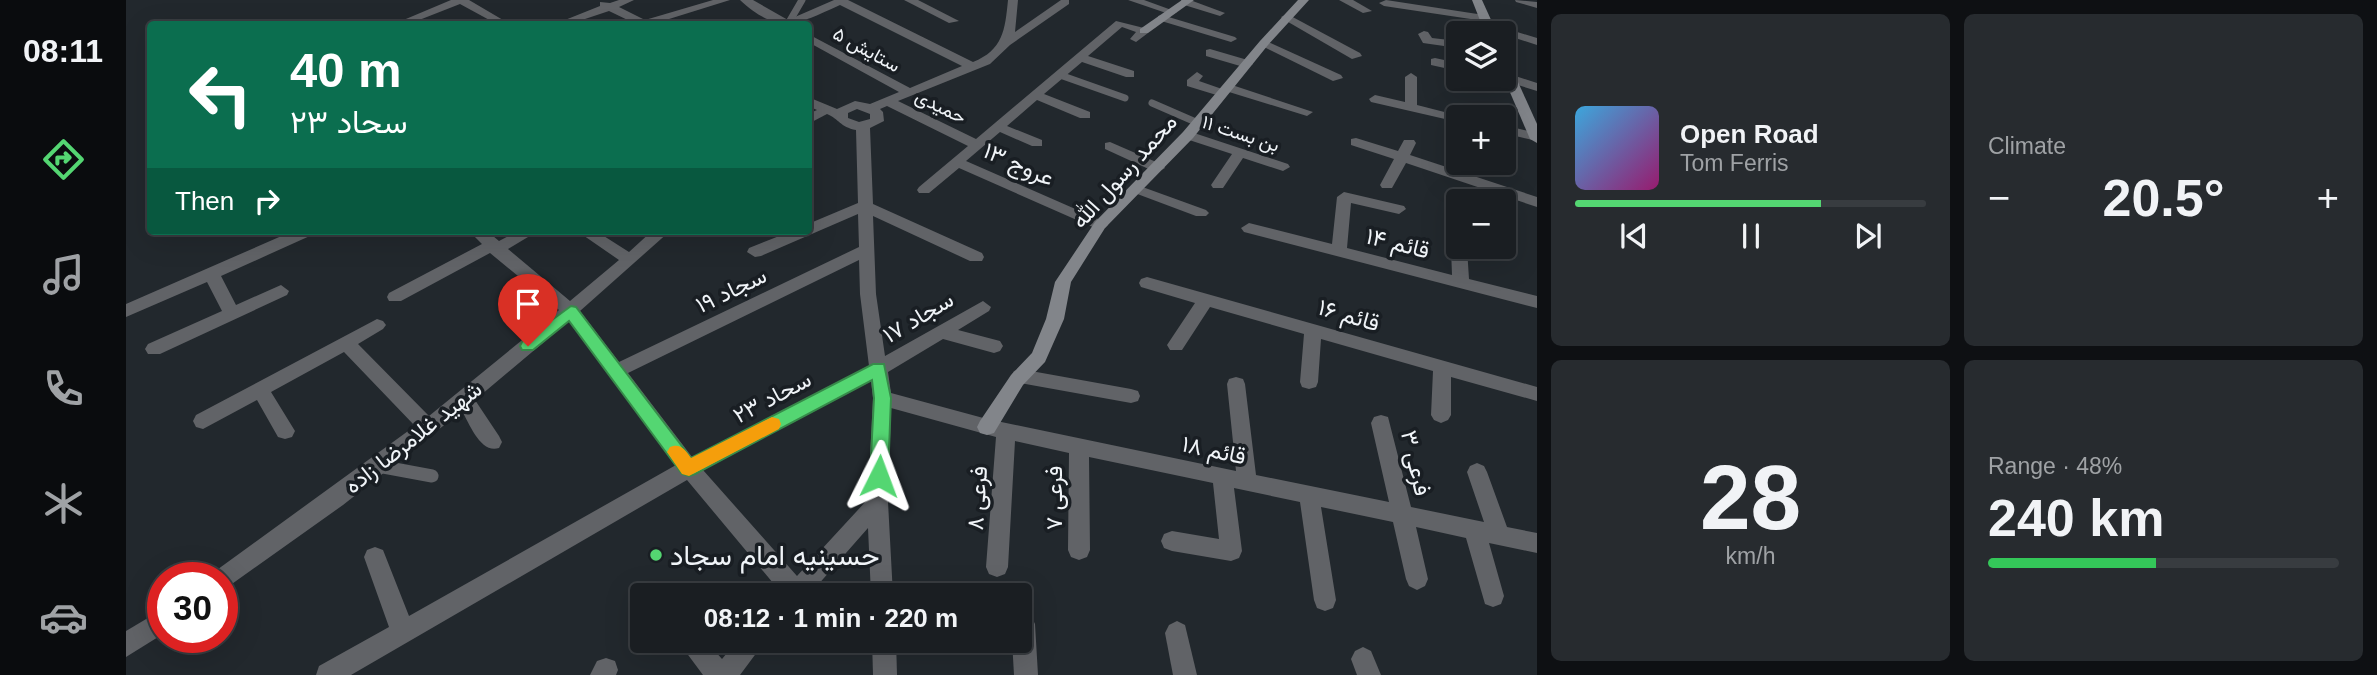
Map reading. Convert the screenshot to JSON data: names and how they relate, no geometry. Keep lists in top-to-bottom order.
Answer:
{
  "streets": {
    "street": [
      "ستایش ۵",
      "حمیدی",
      "بن بست ۱۱",
      "عروج ۱۳",
      "محمد رسول الله",
      "قائم ۱۴",
      "سجاد ۱۹",
      "قائم ۱۶",
      "سجاد ۱۷",
      "سحاد ۲۳",
      "شهید غلامرضا زاده",
      "قائم ۱۸",
      "فرعی ۳",
      "فرعی ۸",
      "فرعی ۷"
    ]
  },
  "crossings": [
    ["بن بست ۱۱", "محمد رسول الله"],
    ["عروج ۱۳", "محمد رسول الله"],
    ["محمد رسول الله", "قائم ۱۸"],
    ["محمد رسول الله", "فرعی ۸"],
    ["سجاد ۱۷", "سحاد ۲۳"],
    ["قائم ۱۸", "فرعی ۳"],
    ["قائم ۱۸", "فرعی ۸"],
    ["قائم ۱۸", "فرعی ۷"]
  ],
  "places": ["حسینیه امام سجاد"],
  "page": {
    "tabs": "08:11",
    "tile": [
      "Climate",
      ["28", "km/h"],
      ["Range · 48%", "240 km"]
    ],
    "map_buttons": ["+", "−"],
    "turn": ["40 m", "سحاد ۲۳"],
    "song": ["Open Road", "Tom Ferris"],
    "then": "Then",
    "heat": ["−", "20.5°", "+"],
    "limit": "30",
    "trip": "08:12 · 1 min · 220 m"
  }
}
